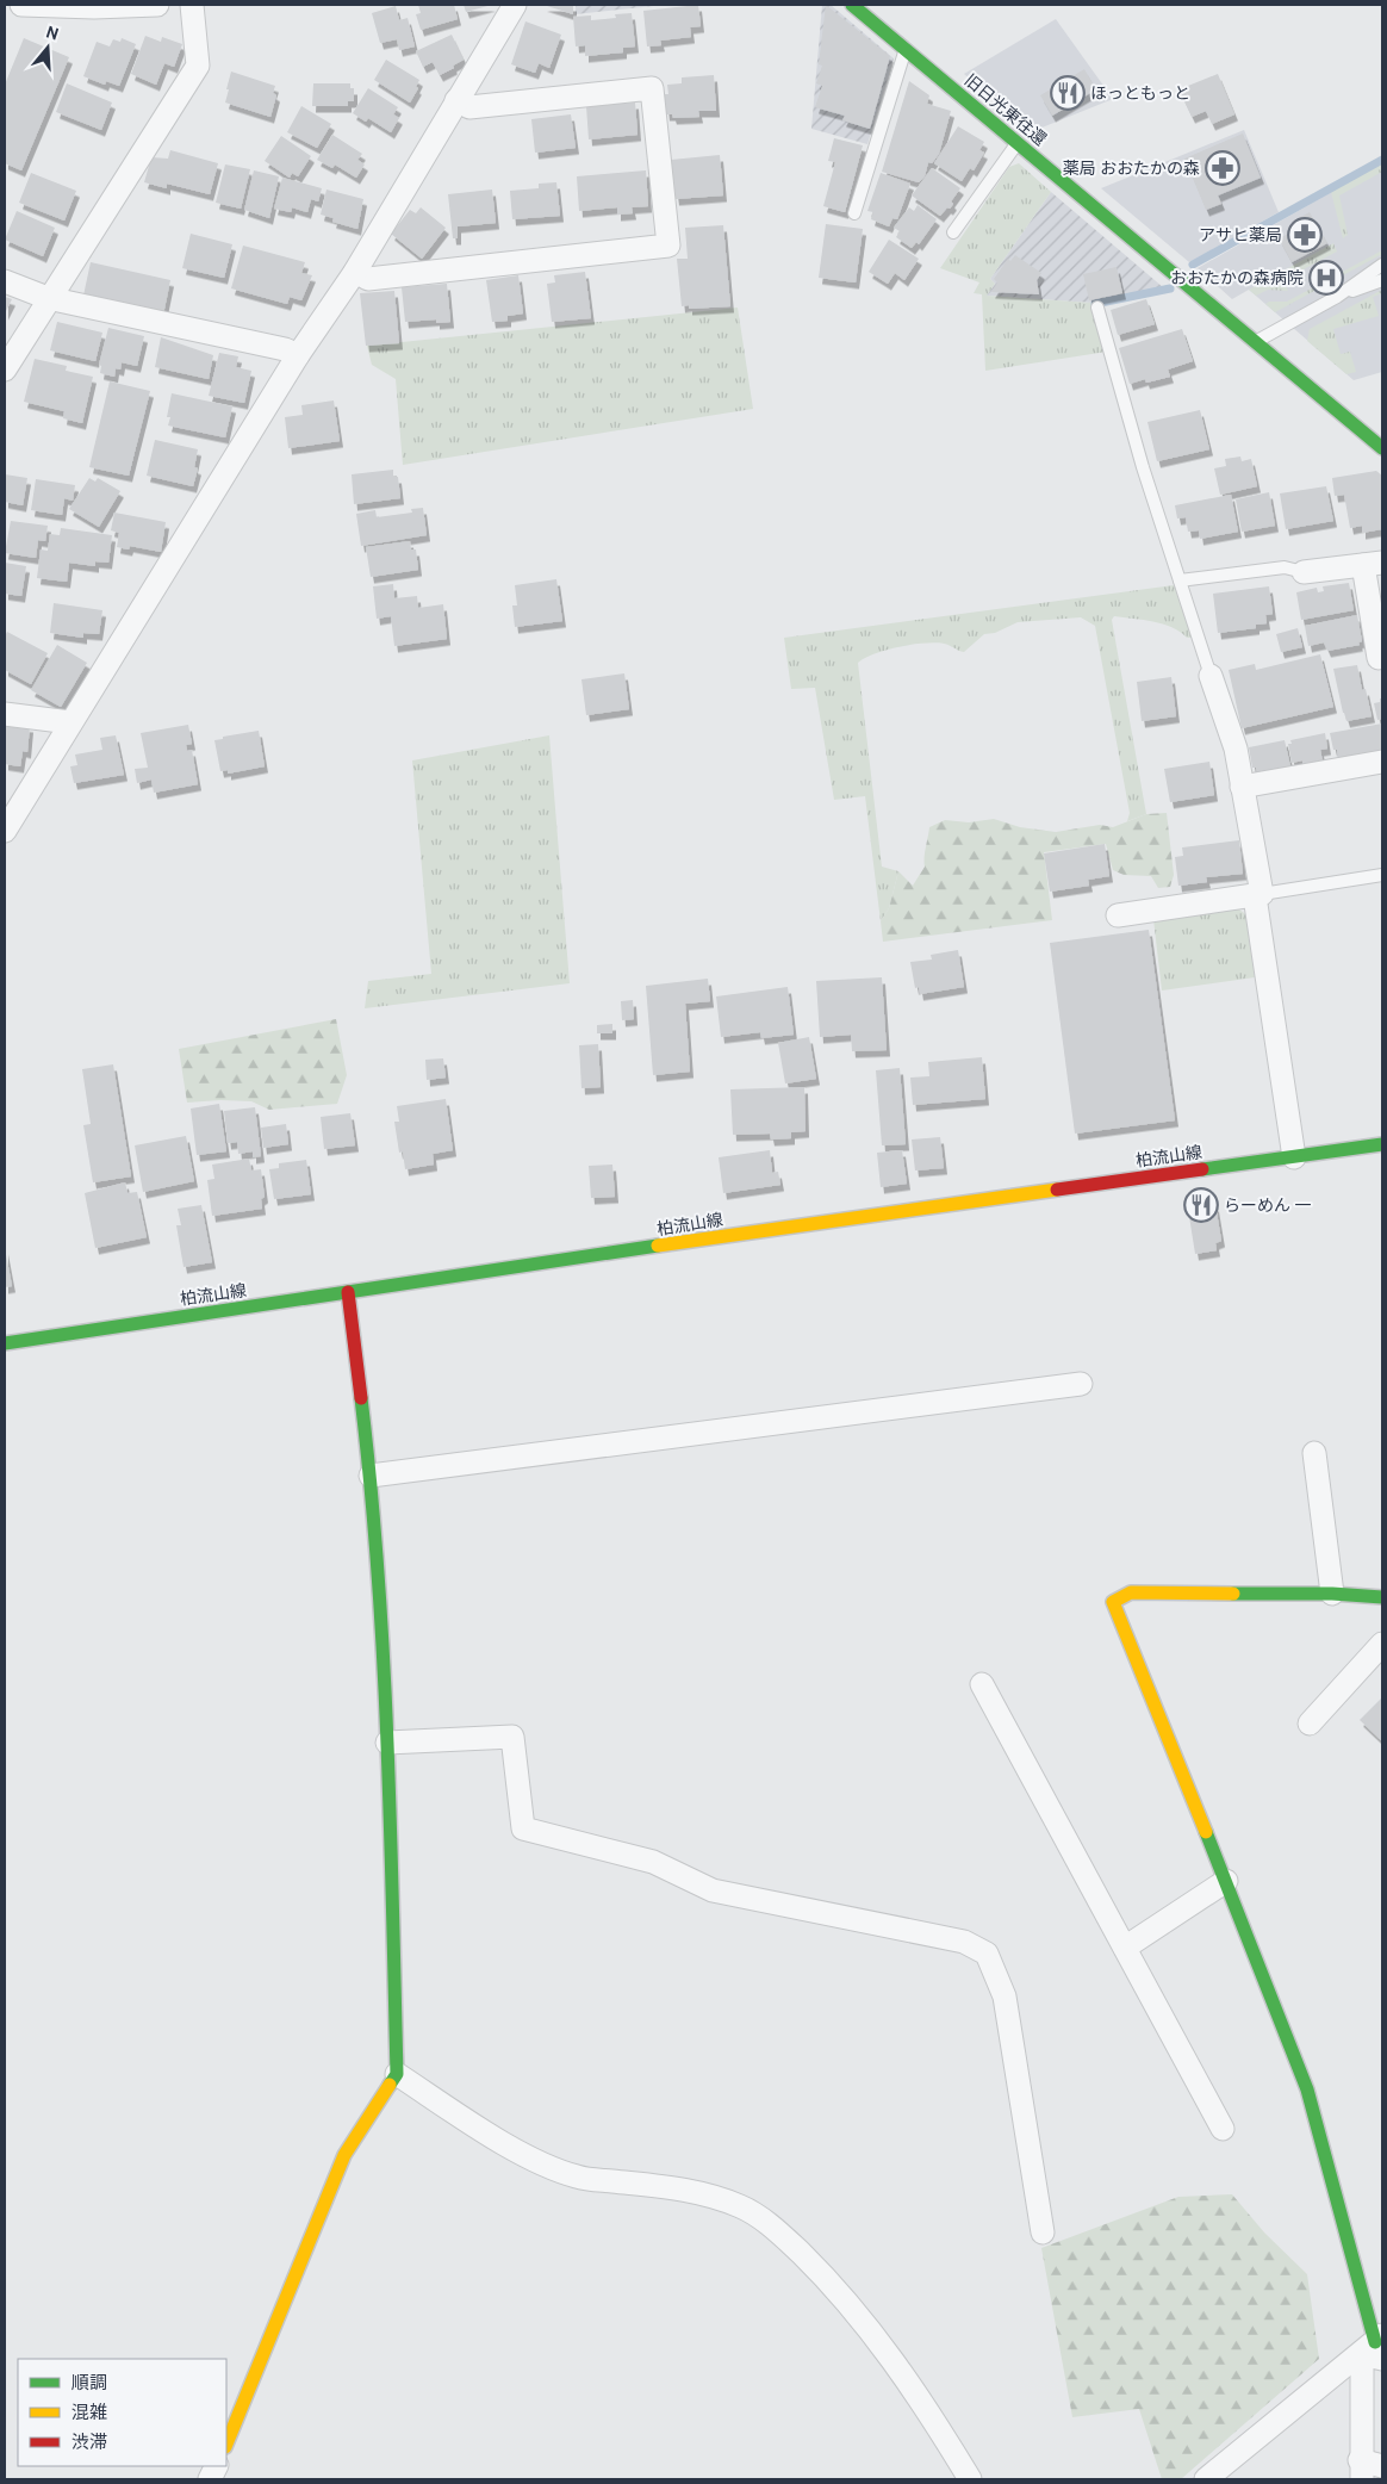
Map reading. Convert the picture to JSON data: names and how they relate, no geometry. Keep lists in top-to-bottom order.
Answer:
{
  "streets": {
    "street": ["旧日光東往還", "柏流山線"]
  },
  "places": {
    "restaurant": ["ほっともっと", "らーめん 一"],
    "pharmacy": ["薬局 おおたかの森", "アサヒ薬局"],
    "hospital": ["おおたかの森病院"]
  },
  "legend": ["順調", "混雑", "渋滞"],
  "north": "top"
}
